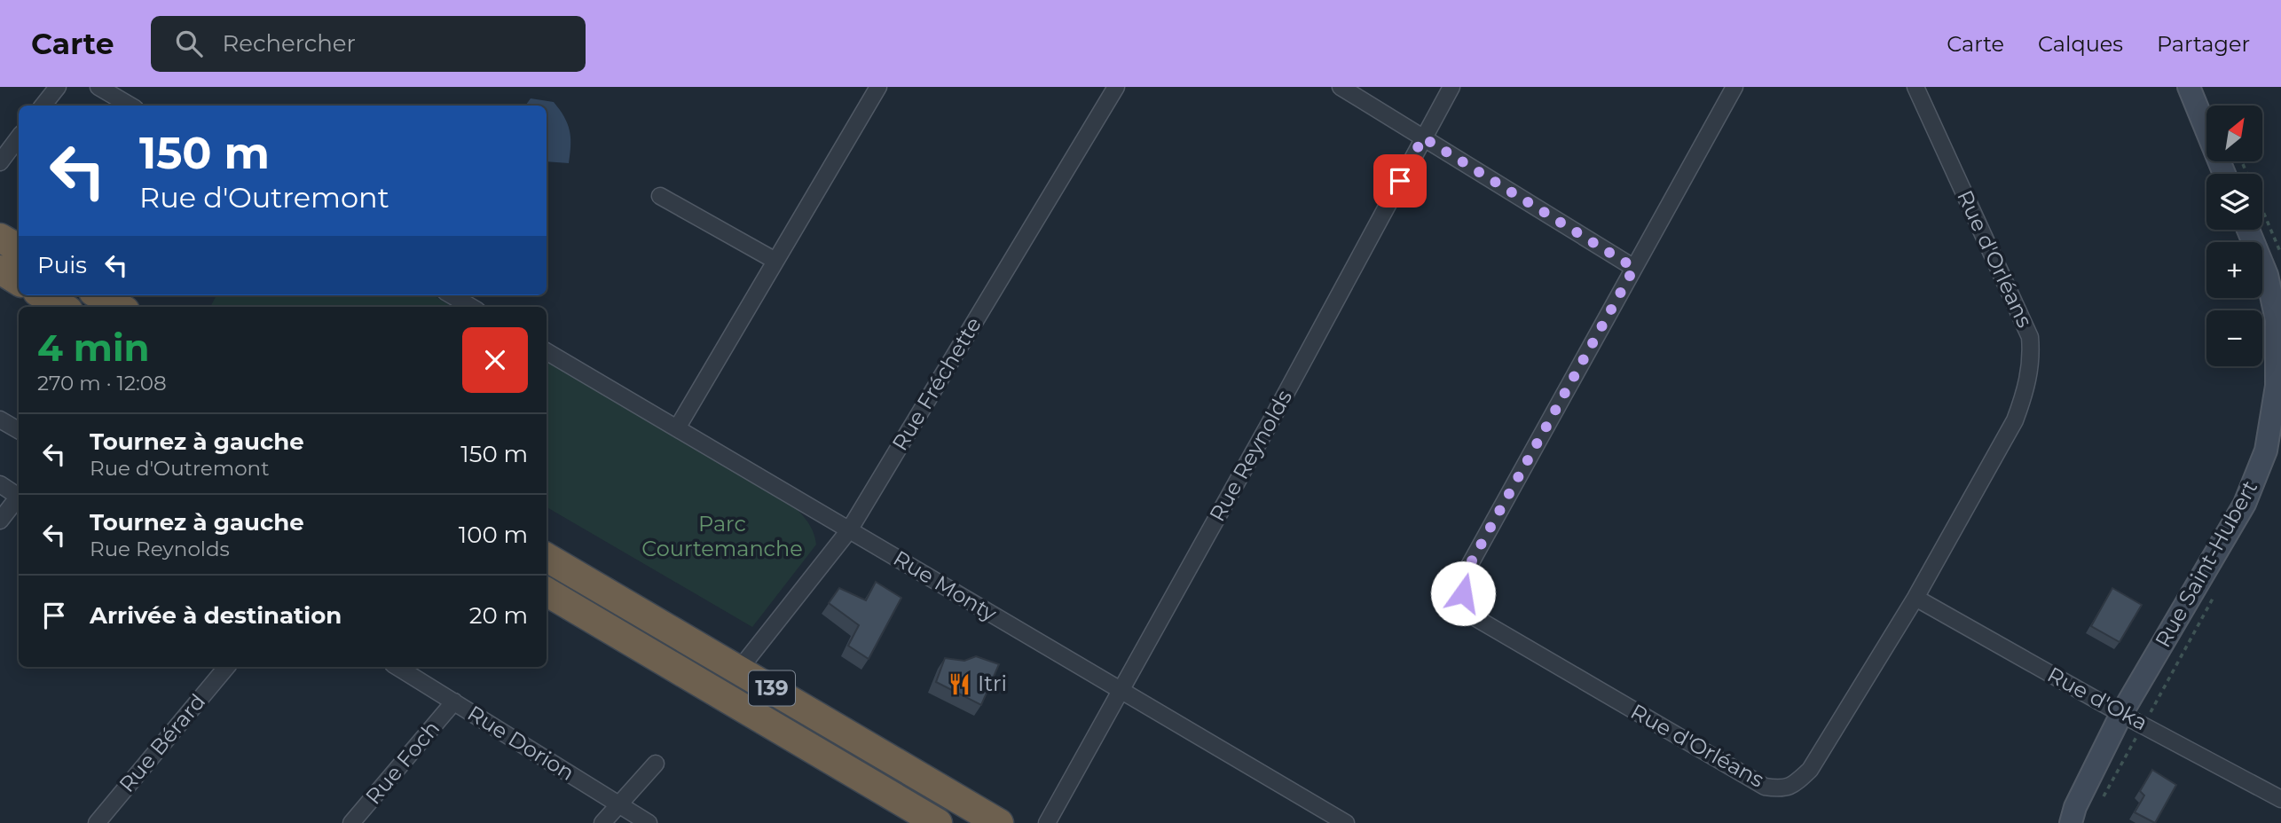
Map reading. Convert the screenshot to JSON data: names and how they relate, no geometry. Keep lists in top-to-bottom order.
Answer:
{
  "streets": {
    "highway": ["139"],
    "street": [
      "Rue d'Orléans",
      "Rue Fréchette",
      "Rue Reynolds",
      "Rue Saint-Hubert",
      "Rue Monty",
      "Rue d'Oka",
      "Rue Bérard",
      "Rue Dorion",
      "Rue Foch"
    ]
  },
  "crossings": [
    ["Rue d'Orléans", "Rue d'Oka"],
    ["Rue Fréchette", "Rue Monty"],
    ["Rue Fréchette", "139"],
    ["Rue Reynolds", "Rue Monty"],
    ["Rue Saint-Hubert", "Rue d'Oka"],
    ["Rue Dorion", "Rue Foch"]
  ],
  "parks": ["Parc Courtemanche"],
  "places": {
    "restaurant": ["Itri"]
  },
  "north": "top right",
  "page": {
    "header": "Carte",
    "search": "Rechercher",
    "nav": ["Carte", "Calques", "Partager"],
    "map_buttons": ["+", "−"],
    "turn": ["150 m", "Rue d'Outremont"],
    "then": "Puis",
    "heading": ["4 min", "270 m · 12:08"],
    "list": [
      {
        "name": "Tournez à gauche",
        "note": "Rue d'Outremont",
        "value": "150 m"
      },
      {
        "name": "Tournez à gauche",
        "note": "Rue Reynolds",
        "value": "100 m"
      },
      {
        "name": "Arrivée à destination",
        "value": "20 m"
      }
    ]
  }
}
